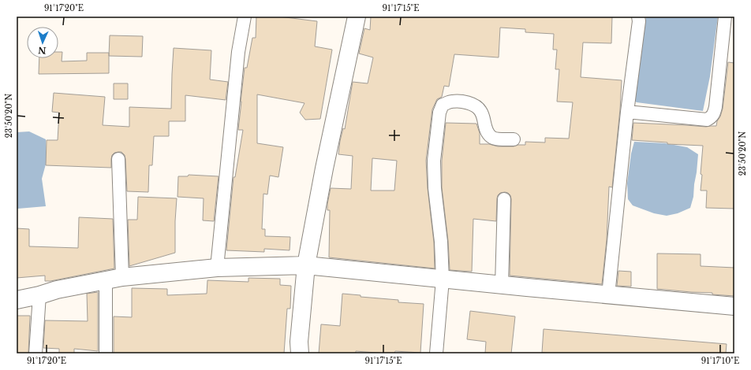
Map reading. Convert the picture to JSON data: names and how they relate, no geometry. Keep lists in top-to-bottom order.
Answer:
{
  "north": "bottom",
  "coordinates": [
    "91°17'20\"E",
    "91°17'15\"E",
    "23°50'20\"N",
    "91°17'10\"E"
  ]
}
